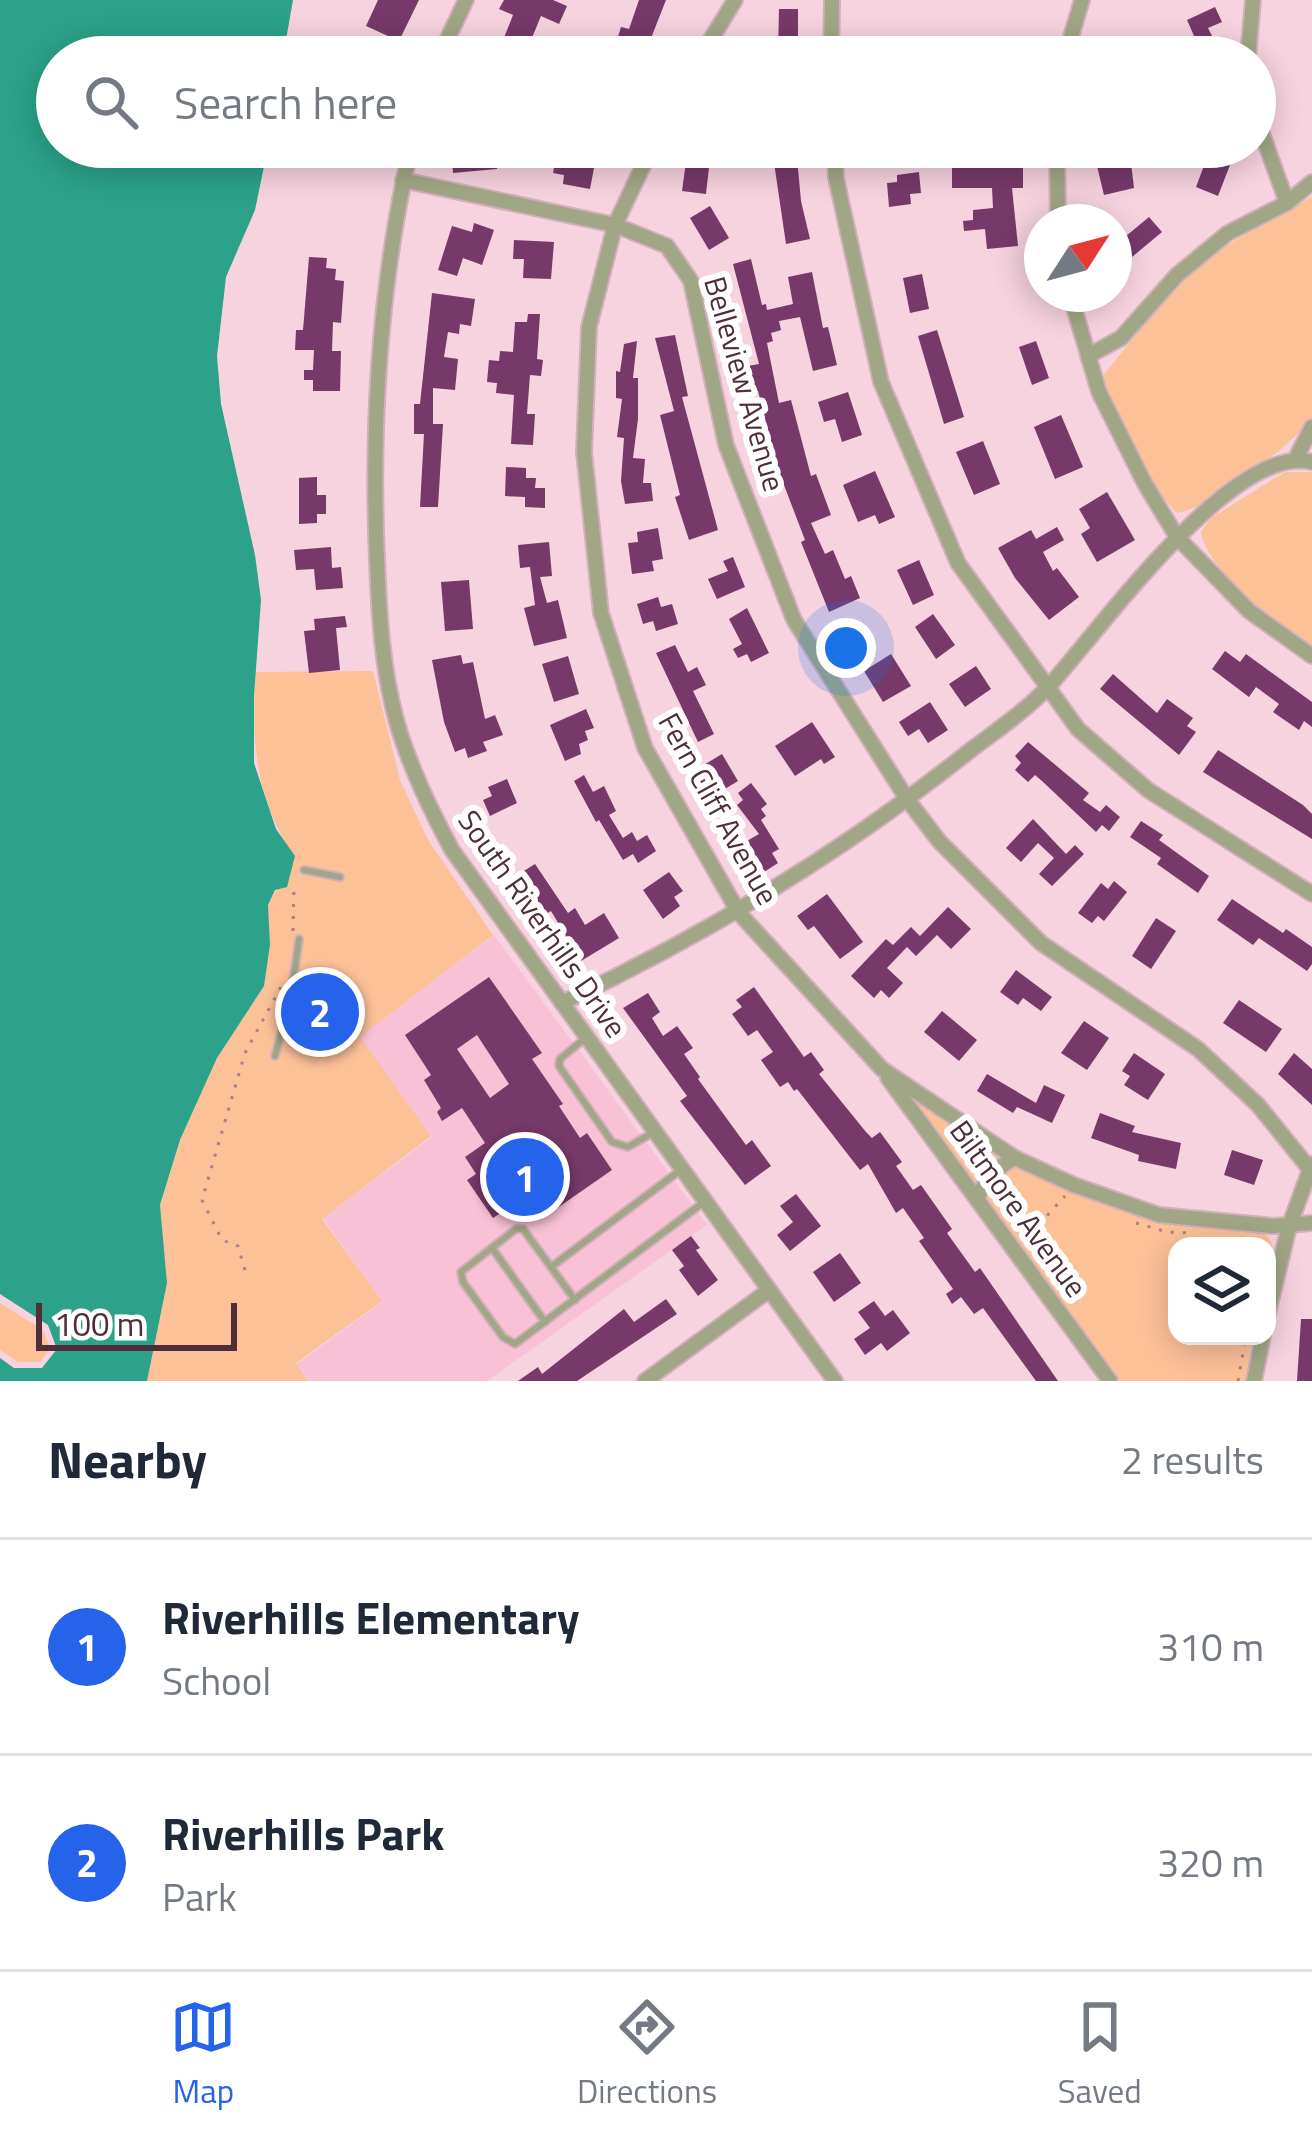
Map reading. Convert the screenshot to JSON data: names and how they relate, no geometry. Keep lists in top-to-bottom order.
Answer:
{
  "streets": {
    "street": [
      "Belleview Avenue",
      "Fern Cliff Avenue",
      "South Riverhills Drive",
      "Biltmore Avenue"
    ]
  },
  "crossings": [
    ["Belleview Avenue", "Fern Cliff Avenue"],
    ["Belleview Avenue", "South Riverhills Drive"],
    ["Fern Cliff Avenue", "Biltmore Avenue"]
  ],
  "scale_bar": "100 m",
  "north": "top right",
  "page": {
    "search": "Search here",
    "pins": ["2", "1"],
    "scale": "100 m",
    "heading": ["Nearby", "2 results"],
    "list": [
      {
        "mark": "1",
        "name": "Riverhills Elementary",
        "note": "School",
        "value": "310 m"
      },
      {
        "mark": "2",
        "name": "Riverhills Park",
        "note": "Park",
        "value": "320 m"
      }
    ],
    "nav": ["Map", "Directions", "Saved"]
  }
}
